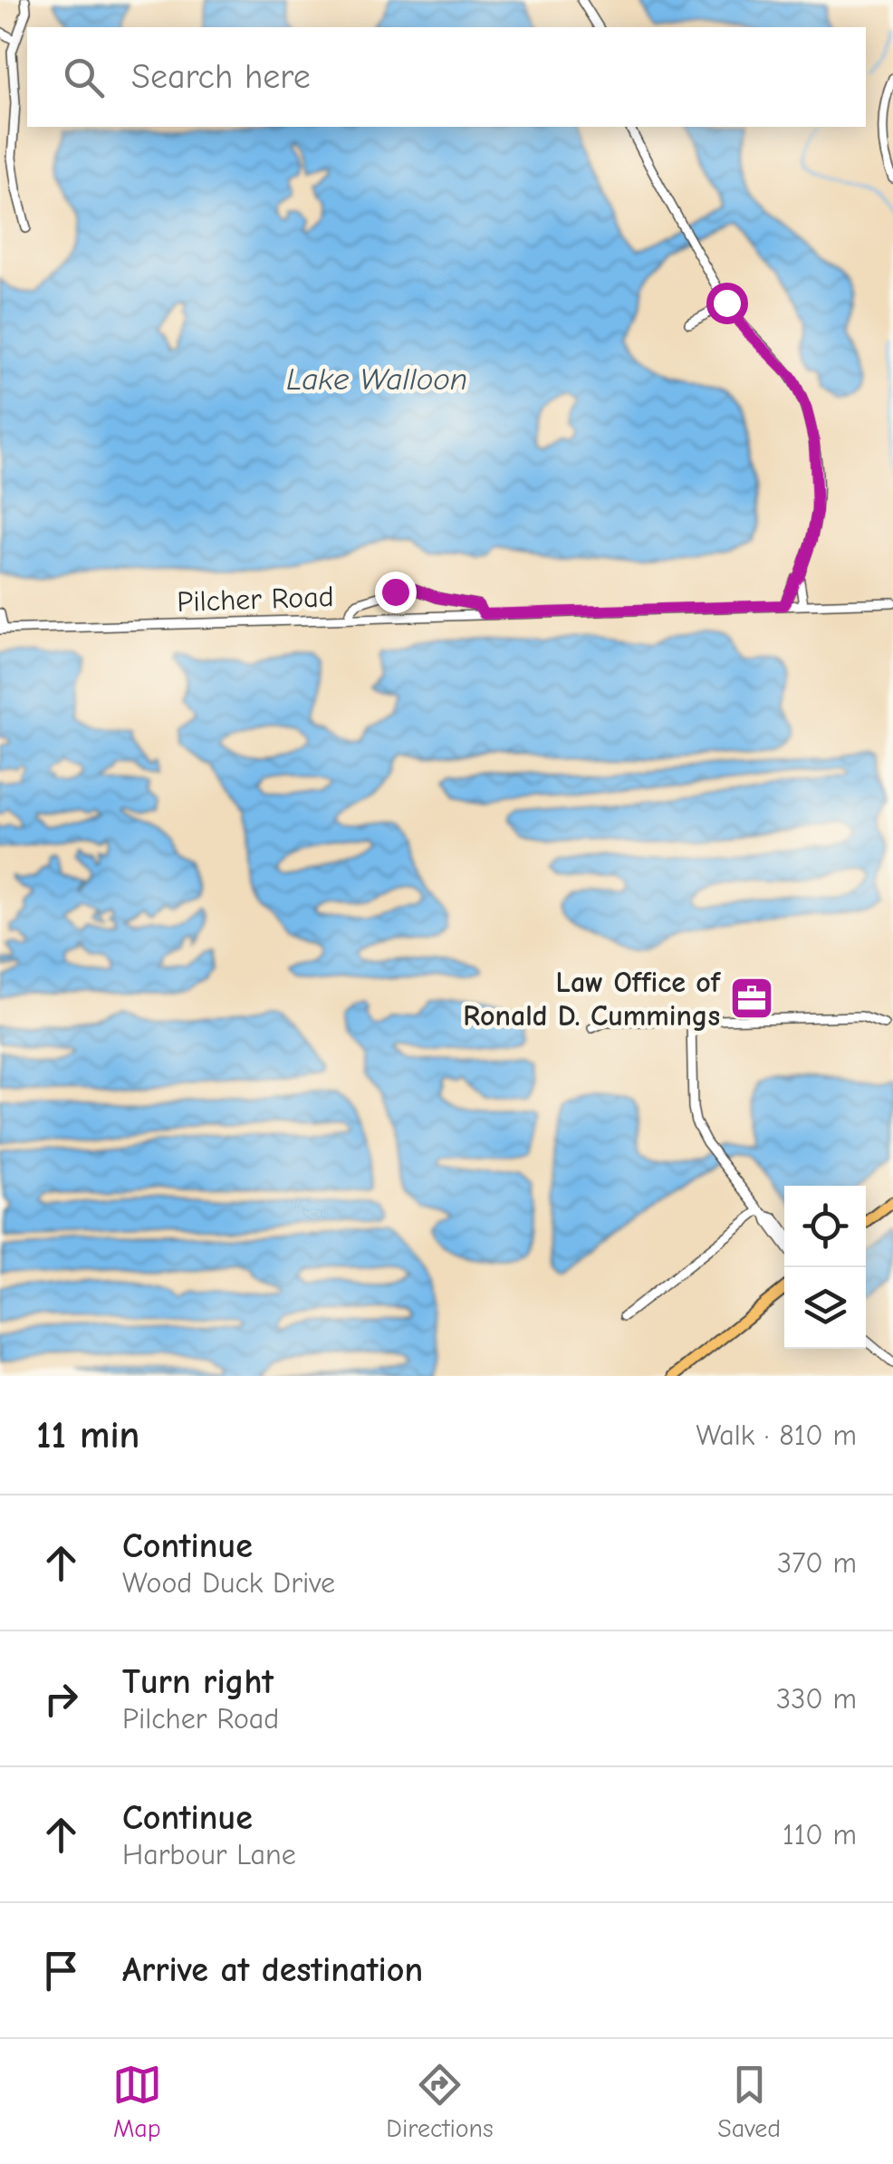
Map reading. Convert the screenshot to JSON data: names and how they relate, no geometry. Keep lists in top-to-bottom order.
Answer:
{
  "streets": {
    "street": ["Pilcher Road"]
  },
  "water": ["Lake Walloon"],
  "places": {
    "office": ["Law Office of Ronald D. Cummings"]
  },
  "page": {
    "search": "Search here",
    "heading": ["11 min", "Walk · 810 m"],
    "list": [
      ["Continue", "Wood Duck Drive", "370 m"],
      ["Turn right", "Pilcher Road", "330 m"],
      ["Continue", "Harbour Lane", "110 m"],
      "Arrive at destination"
    ],
    "nav": ["Map", "Directions", "Saved"]
  }
}
